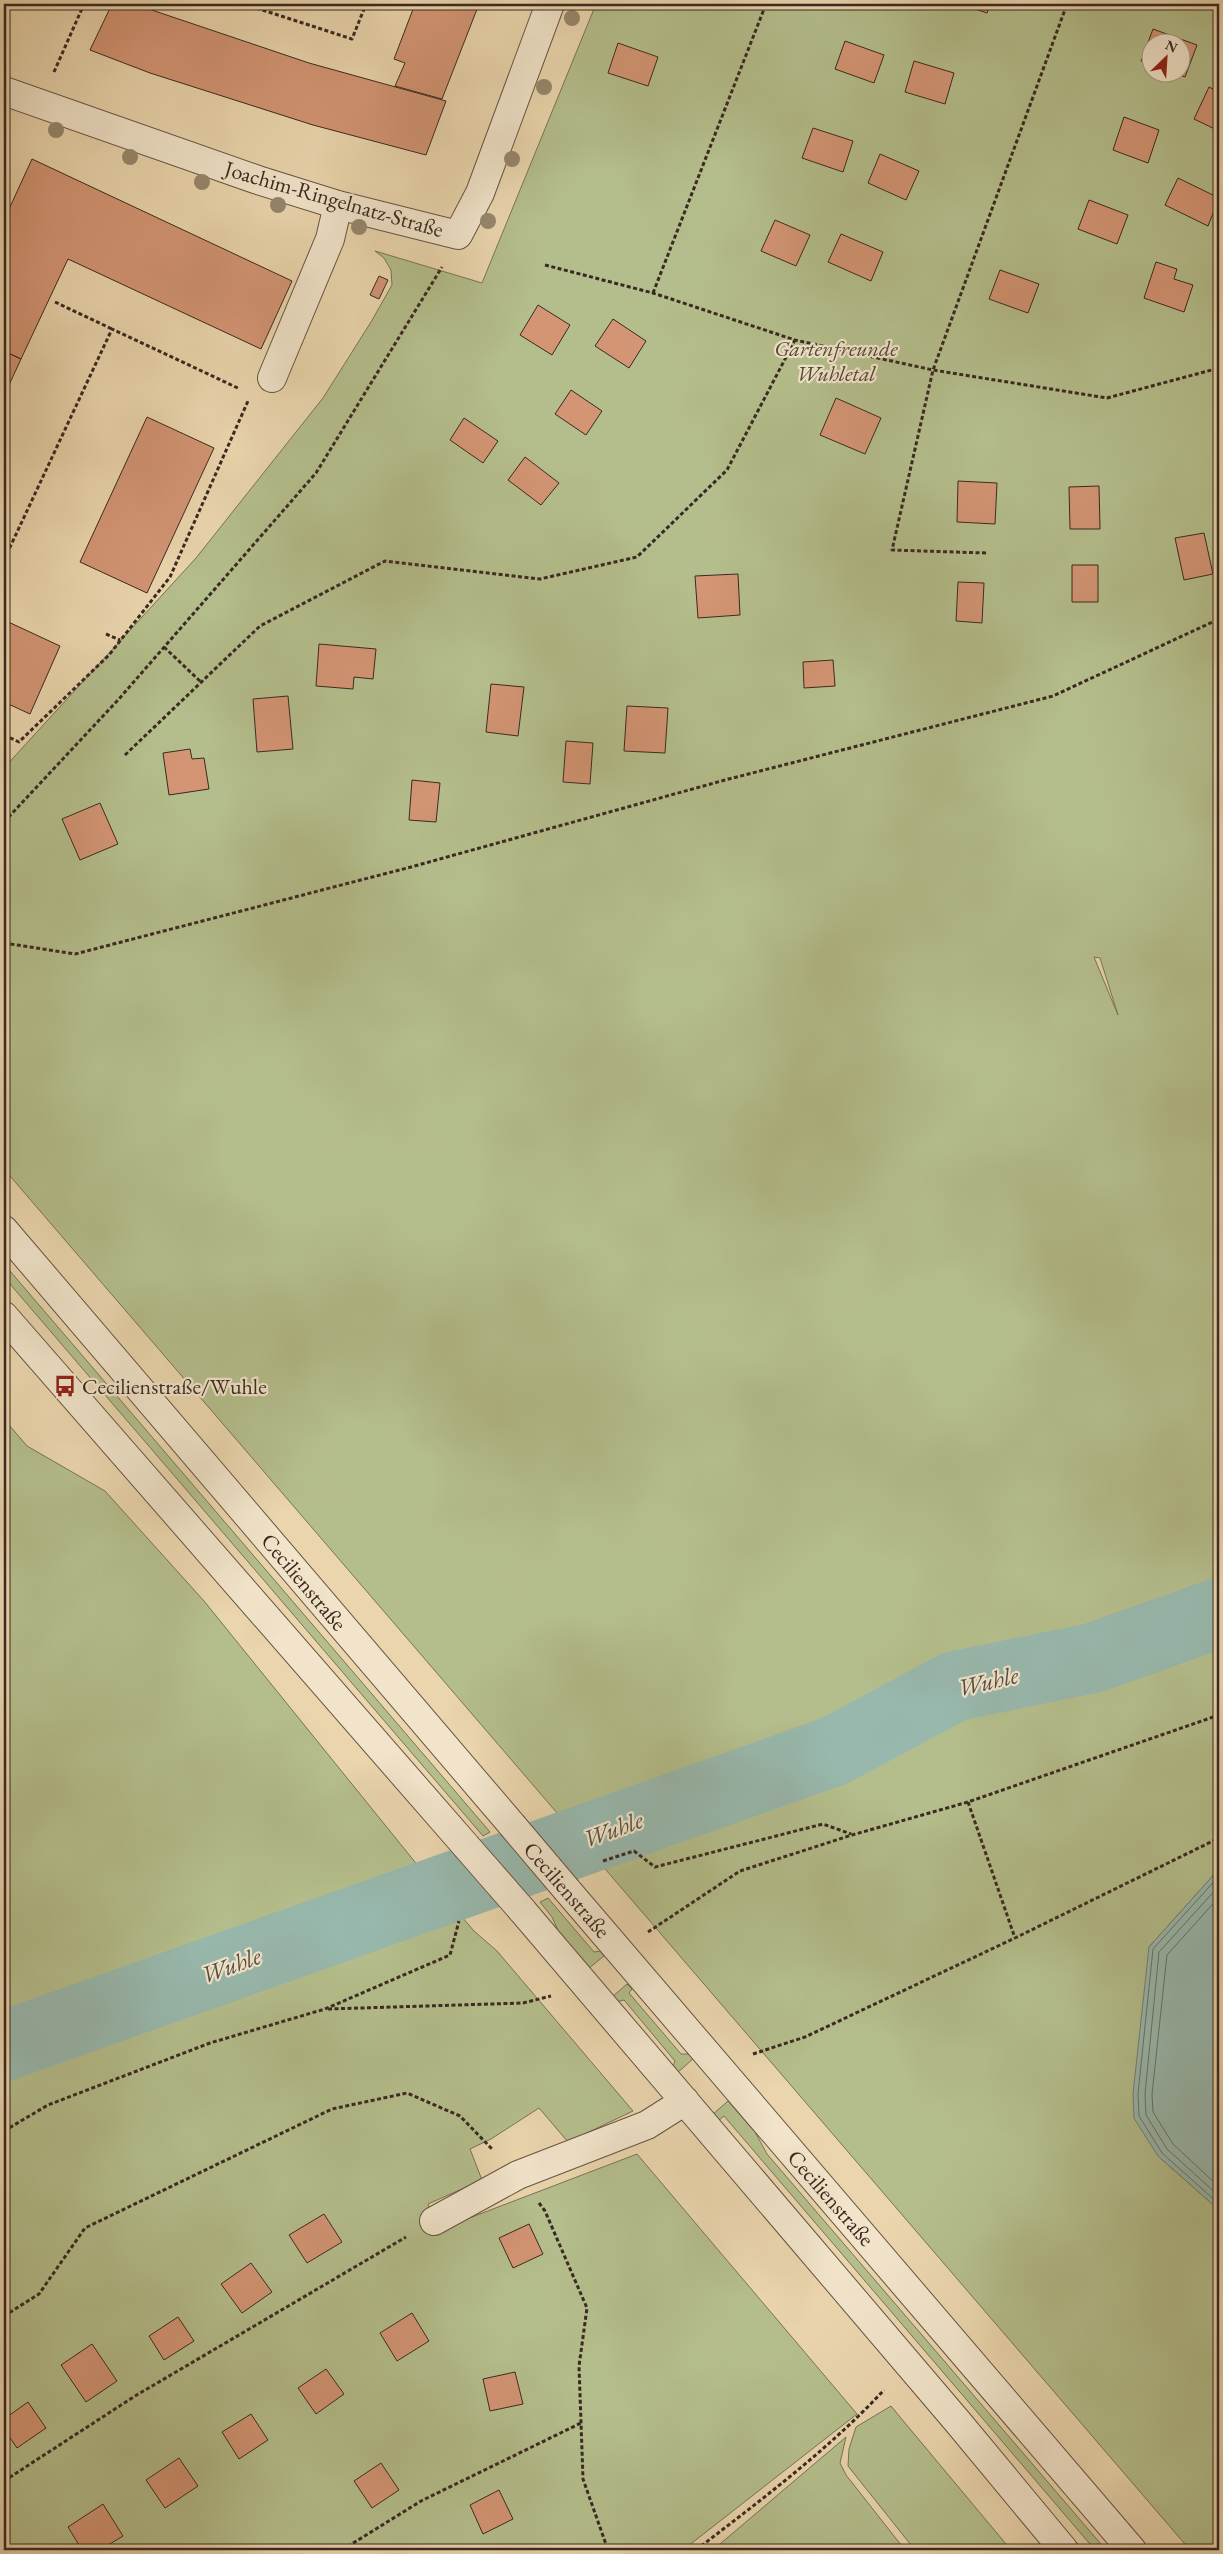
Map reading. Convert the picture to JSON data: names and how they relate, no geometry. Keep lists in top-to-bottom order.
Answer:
{
  "streets": {
    "street": ["Joachim-Ringelnatz-Straße", "Cecilienstraße"]
  },
  "water": ["Wuhle"],
  "parks": ["Gartenfreunde Wuhletal"],
  "places": {
    "bus stop": ["Cecilienstraße/Wuhle"]
  },
  "north": "top right"
}
